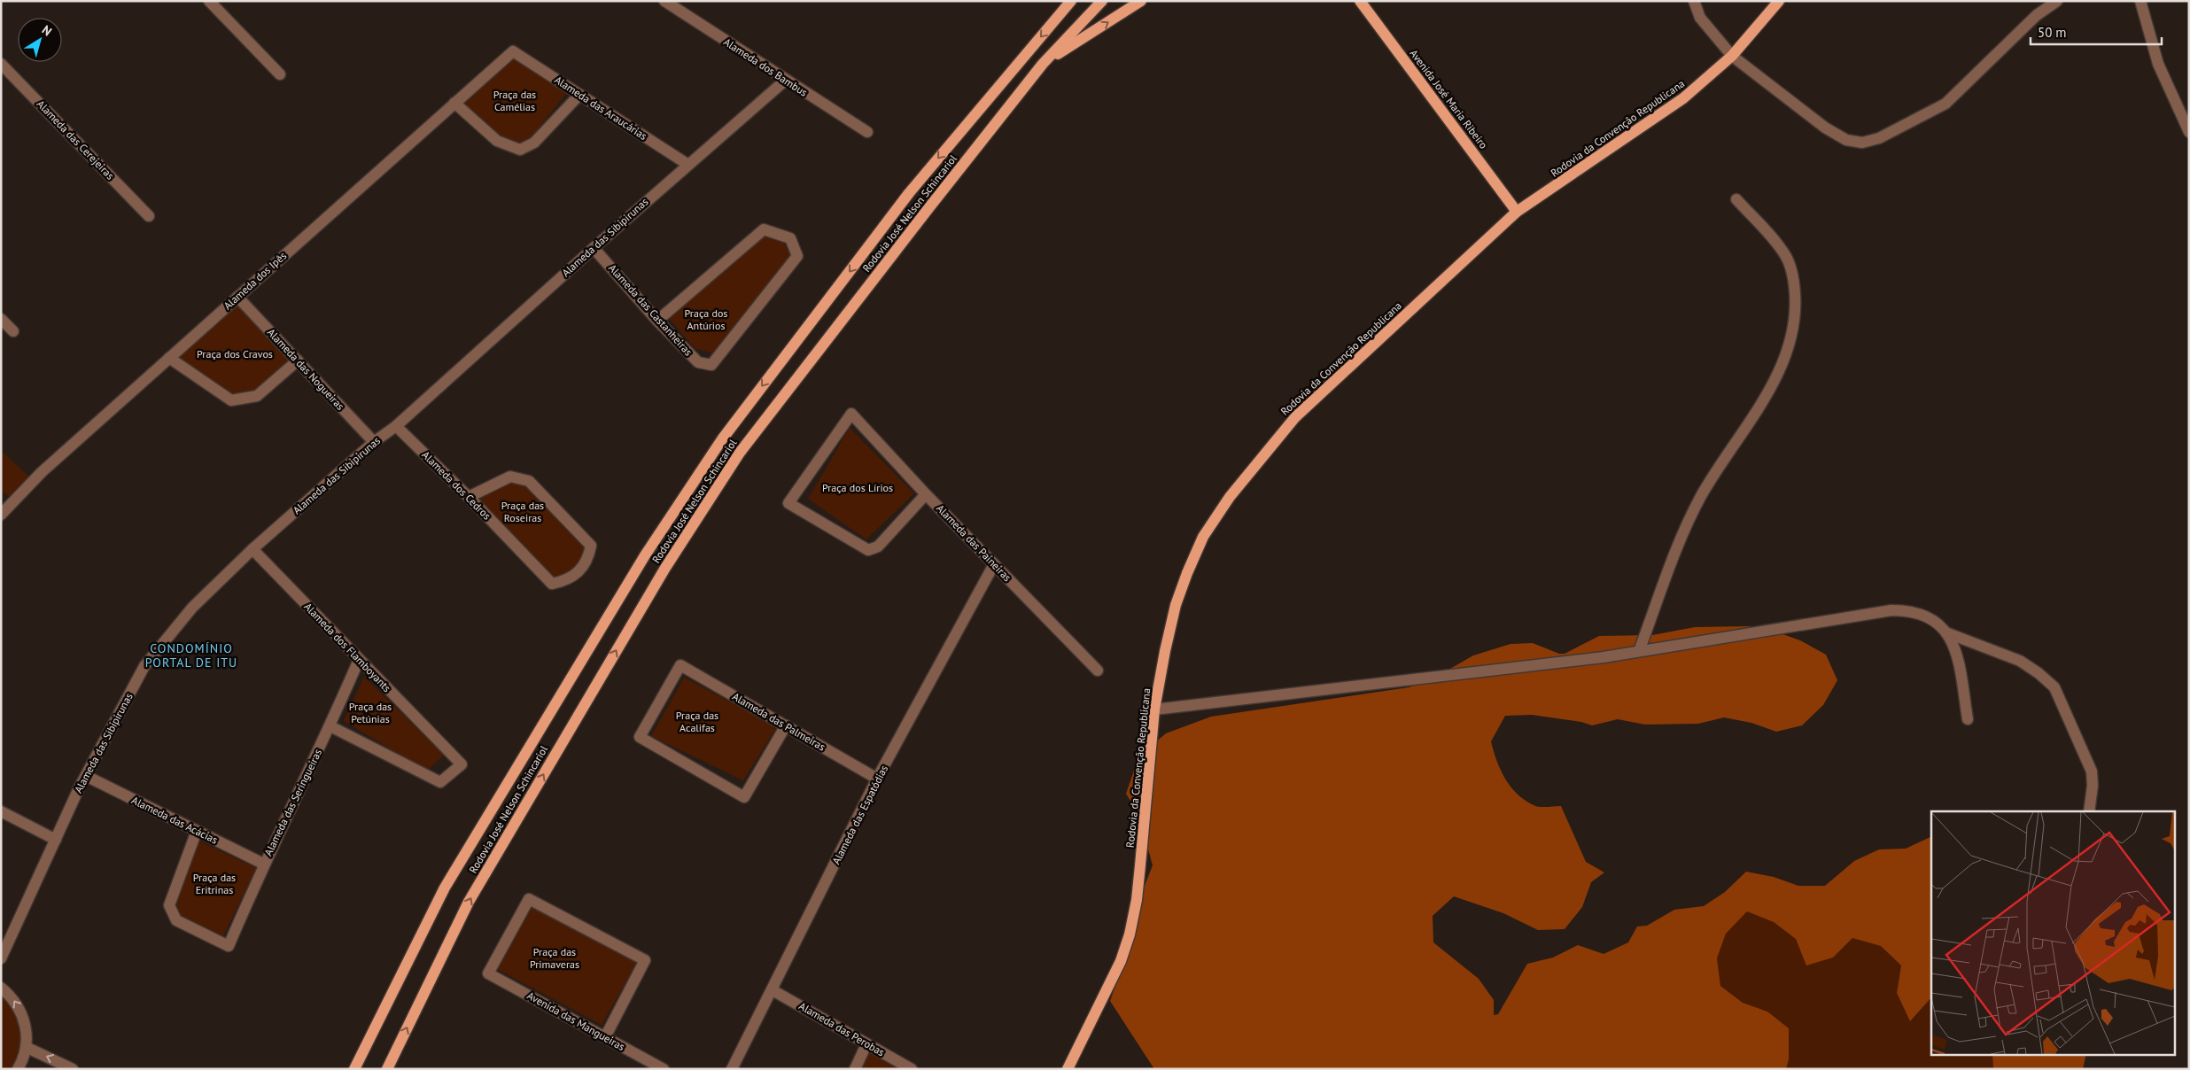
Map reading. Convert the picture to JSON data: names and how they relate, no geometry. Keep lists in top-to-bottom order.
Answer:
{
  "streets": {
    "main road": ["Avenida José Maria Ribeiro", "Rodovia da Convenção Republicana", "Rodovia José Nelson Schincariol"],
    "street": [
      "Alameda dos Bambus",
      "Alameda das Araucárias",
      "Alameda das Cerejeiras",
      "Alameda das Sibipirunas",
      "Alameda dos Ipês",
      "Alameda das Castanheiras",
      "Alameda das Nogueiras",
      "Alameda dos Cedros",
      "Alameda das Paineiras",
      "Alameda dos Flamboyants",
      "Alameda das Palmeiras",
      "Alameda das Seringueiras",
      "Alameda das Espatódias",
      "Alameda das Acácias",
      "Avenida das Mangueiras",
      "Alameda das Perobas"
    ]
  },
  "crossings": [
    ["Alameda dos Bambus", "Alameda das Sibipirunas"],
    ["Avenida José Maria Ribeiro", "Rodovia da Convenção Republicana"],
    ["Alameda das Araucárias", "Alameda das Sibipirunas"],
    ["Alameda das Araucárias", "Alameda dos Ipês"],
    ["Alameda das Sibipirunas", "Alameda das Castanheiras"],
    ["Alameda das Sibipirunas", "Alameda das Nogueiras"],
    ["Alameda das Sibipirunas", "Alameda dos Cedros"],
    ["Alameda das Sibipirunas", "Alameda dos Flamboyants"],
    ["Alameda das Sibipirunas", "Alameda das Acácias"],
    ["Alameda dos Ipês", "Alameda das Nogueiras"],
    ["Alameda das Paineiras", "Alameda das Espatódias"],
    ["Alameda dos Flamboyants", "Alameda das Seringueiras"],
    ["Alameda das Palmeiras", "Alameda das Espatódias"],
    ["Alameda das Seringueiras", "Alameda das Acácias"],
    ["Alameda das Espatódias", "Alameda das Perobas"]
  ],
  "districts": ["CONDOMÍNIO PORTAL DE ITU"],
  "parks": [
    "Praça das Camélias",
    "Praça dos Antúrios",
    "Praça dos Cravos",
    "Praça dos Lírios",
    "Praça das Roseiras",
    "Praça das Petúnias",
    "Praça das Acalifas",
    "Praça das Eritrinas",
    "Praça das Primaveras"
  ],
  "scale_bar": "50 m",
  "north": "top right"
}
